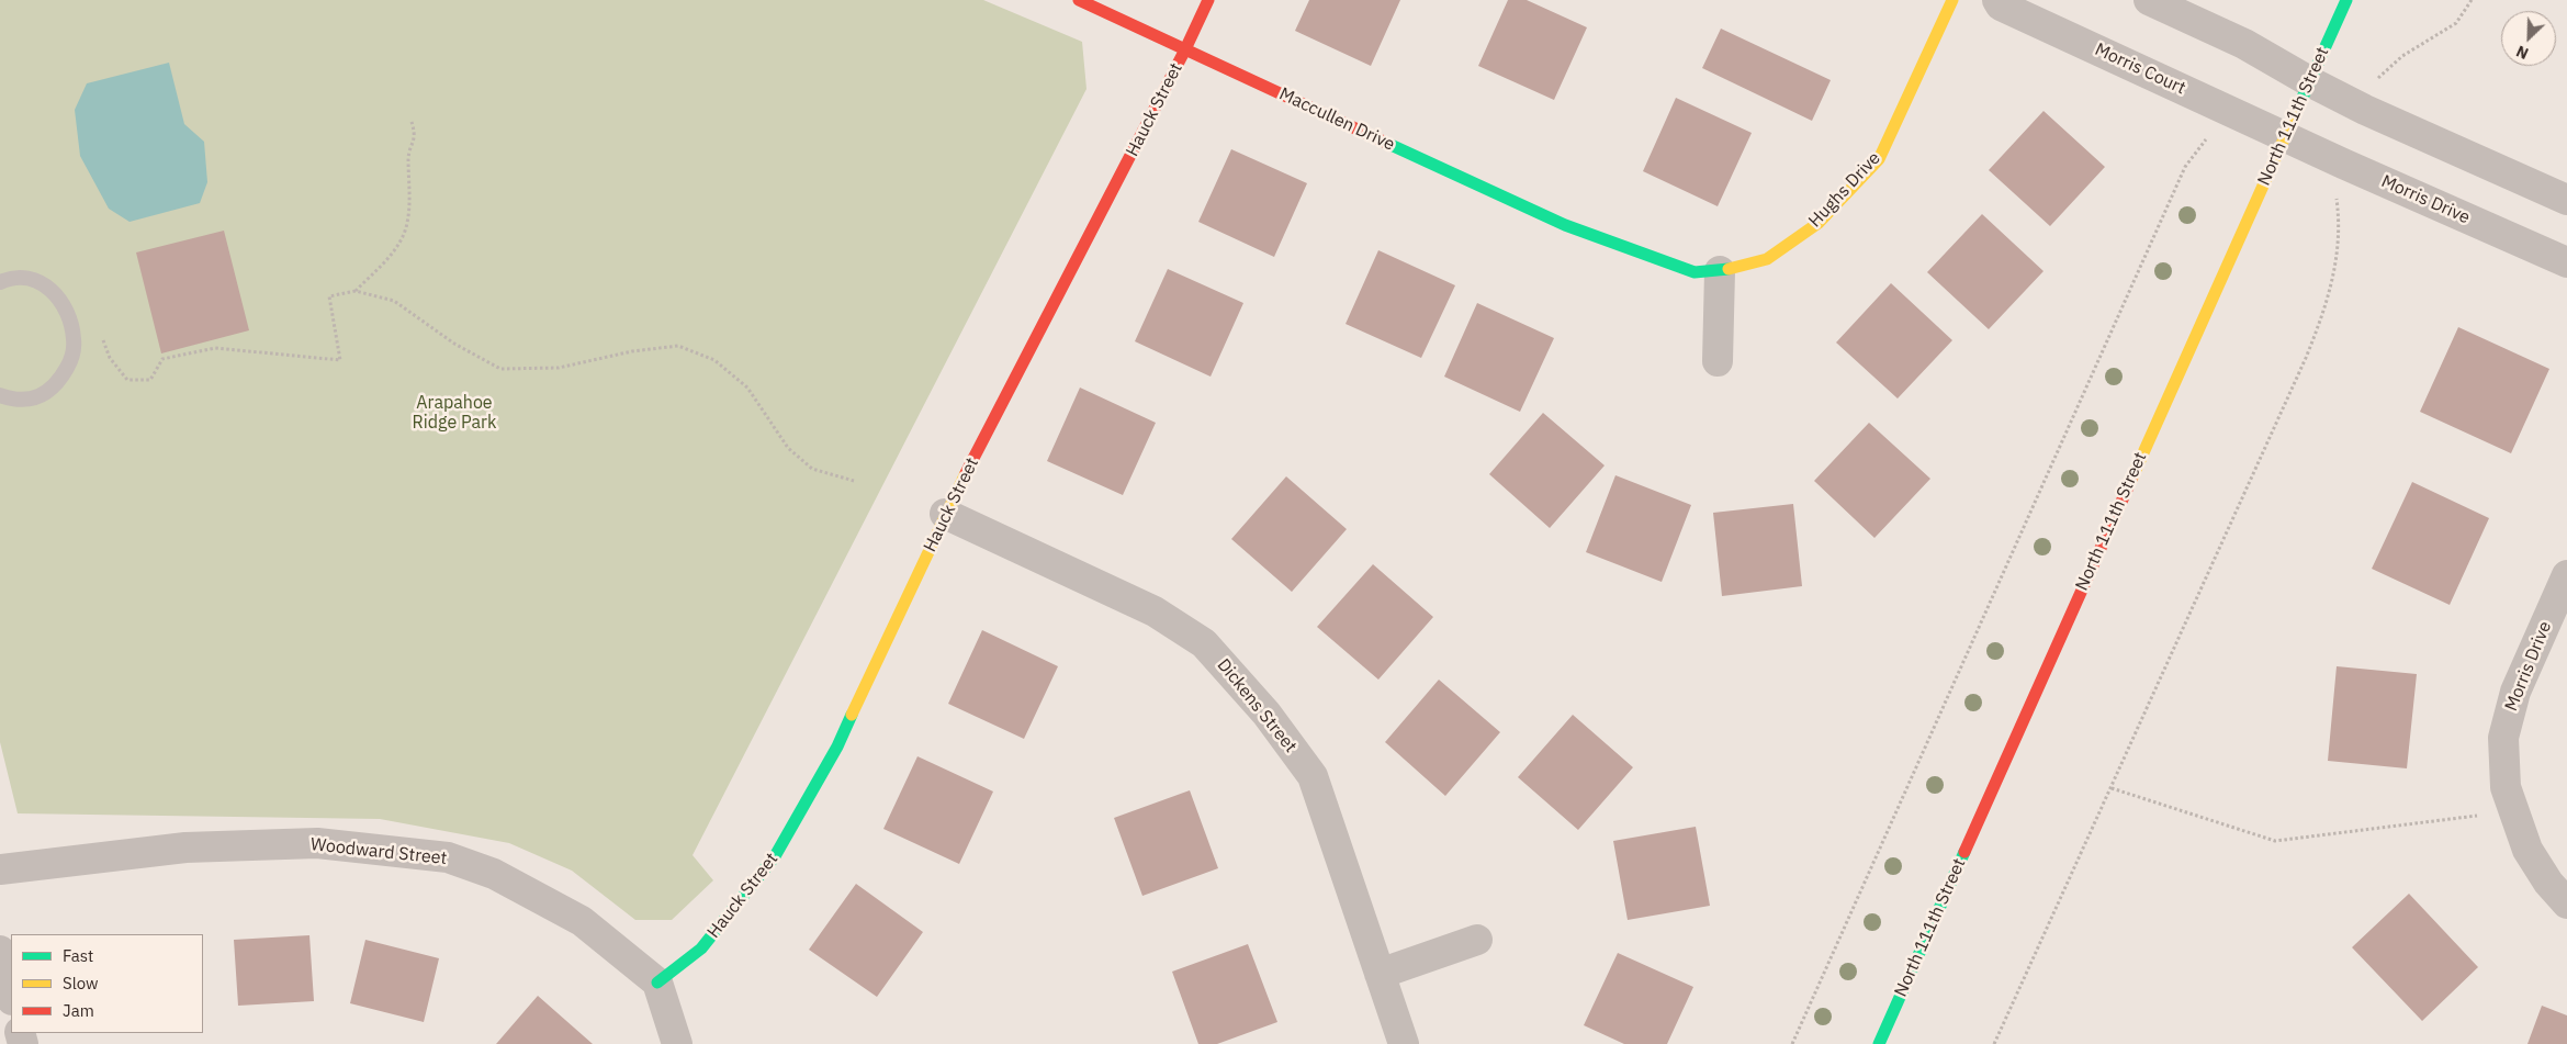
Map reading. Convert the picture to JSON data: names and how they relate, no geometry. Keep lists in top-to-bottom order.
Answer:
{
  "streets": {
    "street": [
      "Morris Court",
      "Hauck Street",
      "North 111th Street",
      "Maccullen Drive",
      "Hughs Drive",
      "Morris Drive",
      "Dickens Street",
      "Woodward Street"
    ]
  },
  "crossings": [
    ["Morris Court", "North 111th Street"],
    ["Morris Court", "Morris Drive"],
    ["Hauck Street", "Maccullen Drive"],
    ["Hauck Street", "Dickens Street"],
    ["Hauck Street", "Woodward Street"],
    ["North 111th Street", "Morris Drive"],
    ["Maccullen Drive", "Hughs Drive"]
  ],
  "parks": ["Arapahoe Ridge Park"],
  "legend": ["Fast", "Slow", "Jam"],
  "north": "bottom left"
}
